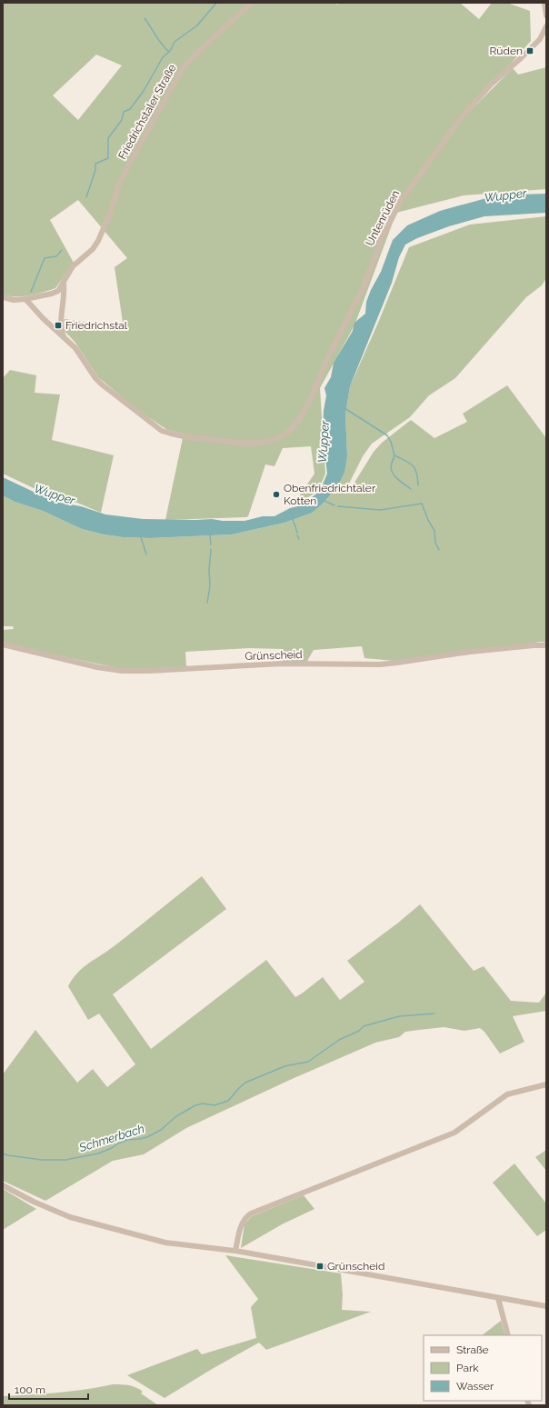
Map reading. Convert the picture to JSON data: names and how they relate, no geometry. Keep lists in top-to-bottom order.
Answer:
{
  "streets": {
    "street": ["Friedrichstaler Straße", "Untenrüden", "Grünscheid"]
  },
  "water": ["Wupper", "Schmerbach"],
  "places": {
    "transit": ["Rüden", "Friedrichstal", "Grünscheid"],
    "other": ["Obenfriedrichtaler Kotten"]
  },
  "legend": ["Straße", "Park", "Wasser"],
  "scale_bar": "100 m"
}
